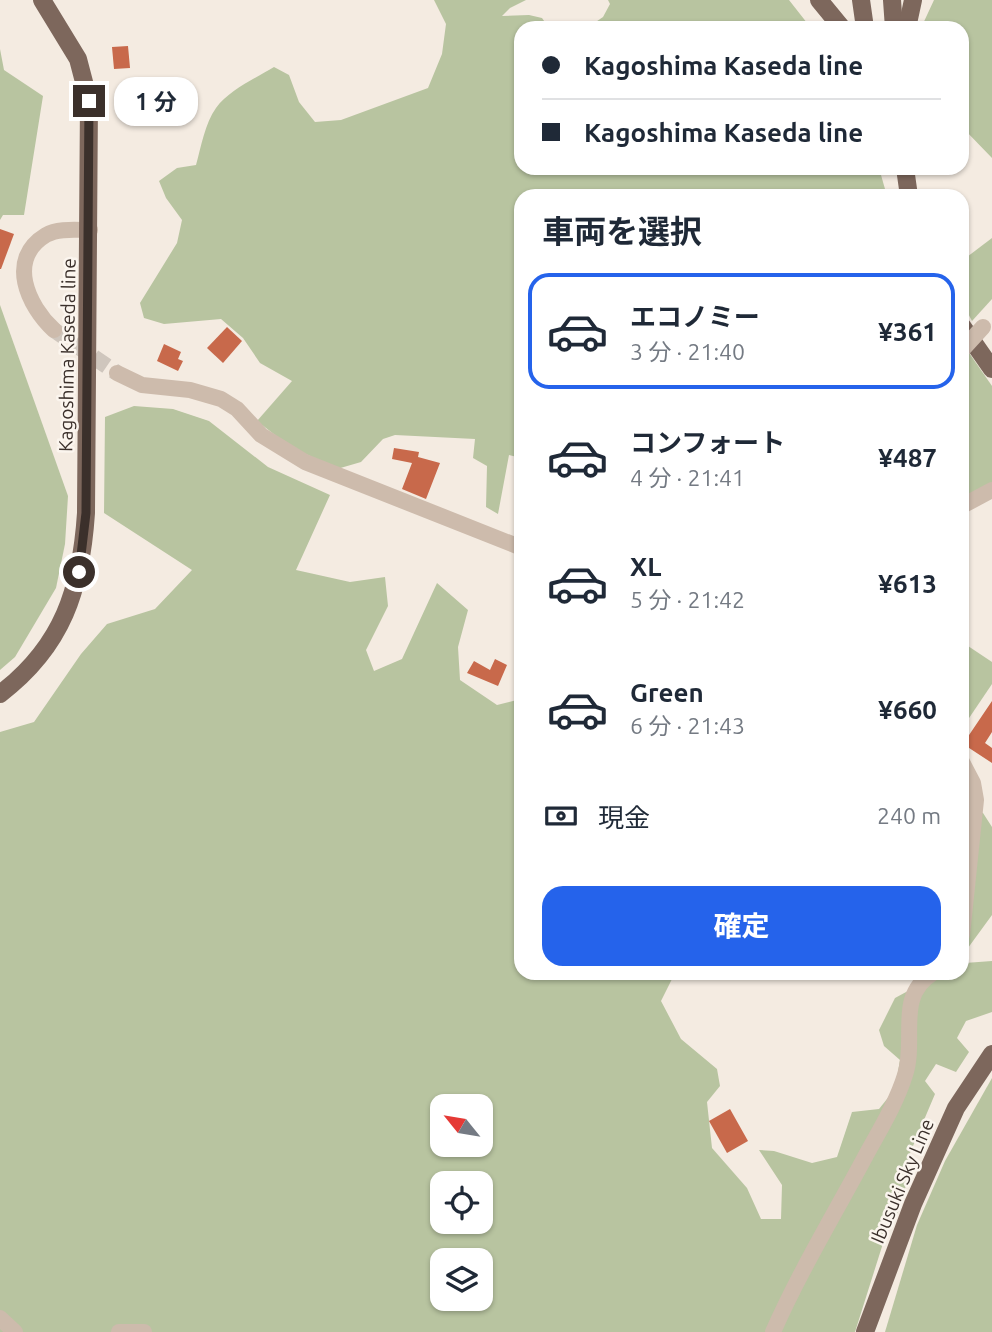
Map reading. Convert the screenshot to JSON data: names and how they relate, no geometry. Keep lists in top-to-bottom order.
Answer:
{
  "streets": {
    "main road": ["Kagoshima Kaseda line", "Ibusuki Sky Line"]
  },
  "north": "top left",
  "page": {
    "banner": ["Kagoshima Kaseda line", "Kagoshima Kaseda line"],
    "bubble": "1 分",
    "heading": "車両を選択",
    "list": [
      {
        "name": "エコノミー",
        "note": "3 分 · 21:40",
        "value": "¥361"
      },
      {
        "name": "コンフォート",
        "note": "4 分 · 21:41",
        "value": "¥487"
      },
      {
        "name": "XL",
        "note": "5 分 · 21:42",
        "value": "¥613"
      },
      {
        "name": "Green",
        "note": "6 分 · 21:43",
        "value": "¥660"
      }
    ],
    "pay": ["現金", "240 m"],
    "buttons": "確定"
  }
}
